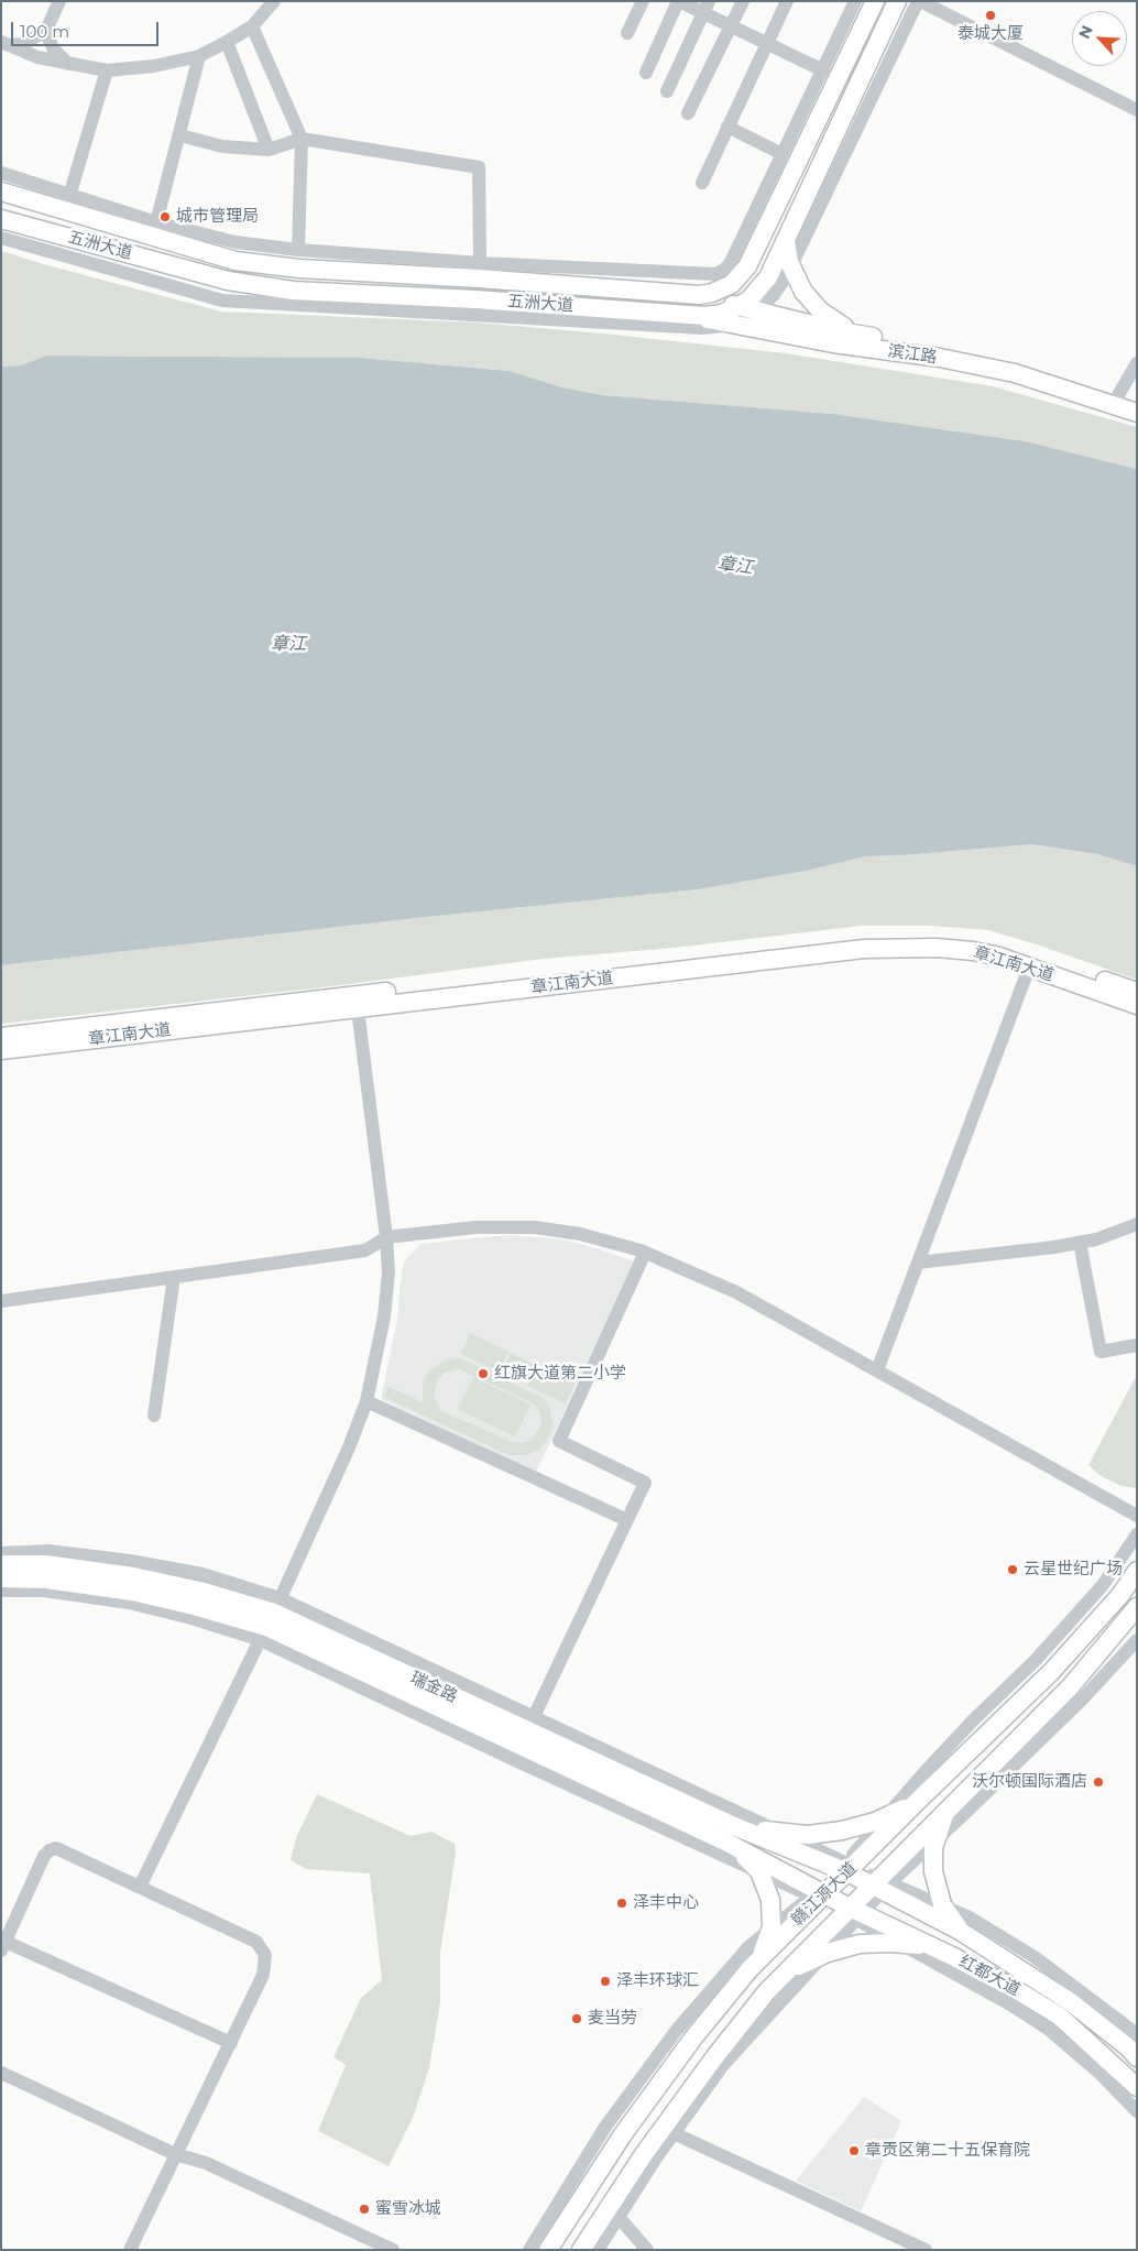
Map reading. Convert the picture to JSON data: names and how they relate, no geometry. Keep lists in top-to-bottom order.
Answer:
{
  "streets": {
    "main road": [
      "五洲大道",
      "滨江路",
      "章江南大道",
      "瑞金路",
      "赣江源大道",
      "红都大道"
    ]
  },
  "crossings": [
    ["五洲大道", "滨江路"],
    ["瑞金路", "赣江源大道"],
    ["瑞金路", "红都大道"],
    ["赣江源大道", "红都大道"]
  ],
  "water": ["章江"],
  "places": [
    "泰城大厦",
    "城市管理局",
    "红旗大道第二小学",
    "云星世纪广场",
    "沃尔顿国际酒店",
    "泽丰中心",
    "泽丰环球汇",
    "麦当劳",
    "章贡区第二十五保育院",
    "蜜雪冰城"
  ],
  "scale_bar": "100 m",
  "north": "top left"
}
